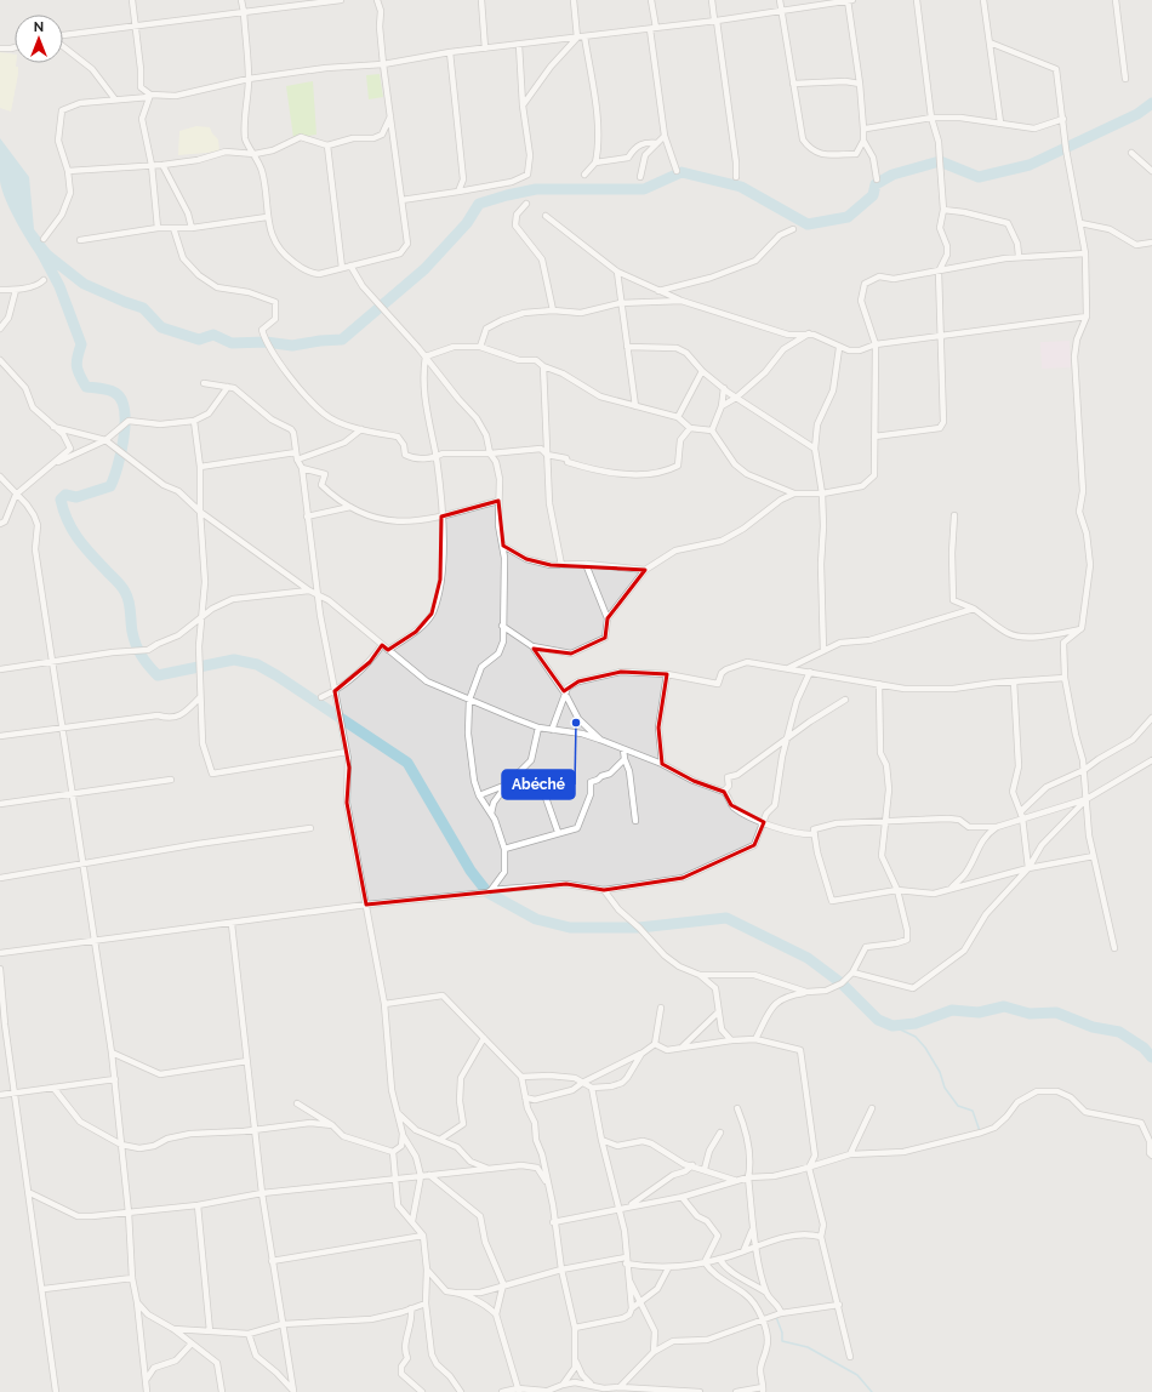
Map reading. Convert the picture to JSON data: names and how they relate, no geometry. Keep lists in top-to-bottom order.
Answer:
{
  "places": ["Abéché"],
  "north": "top"
}
